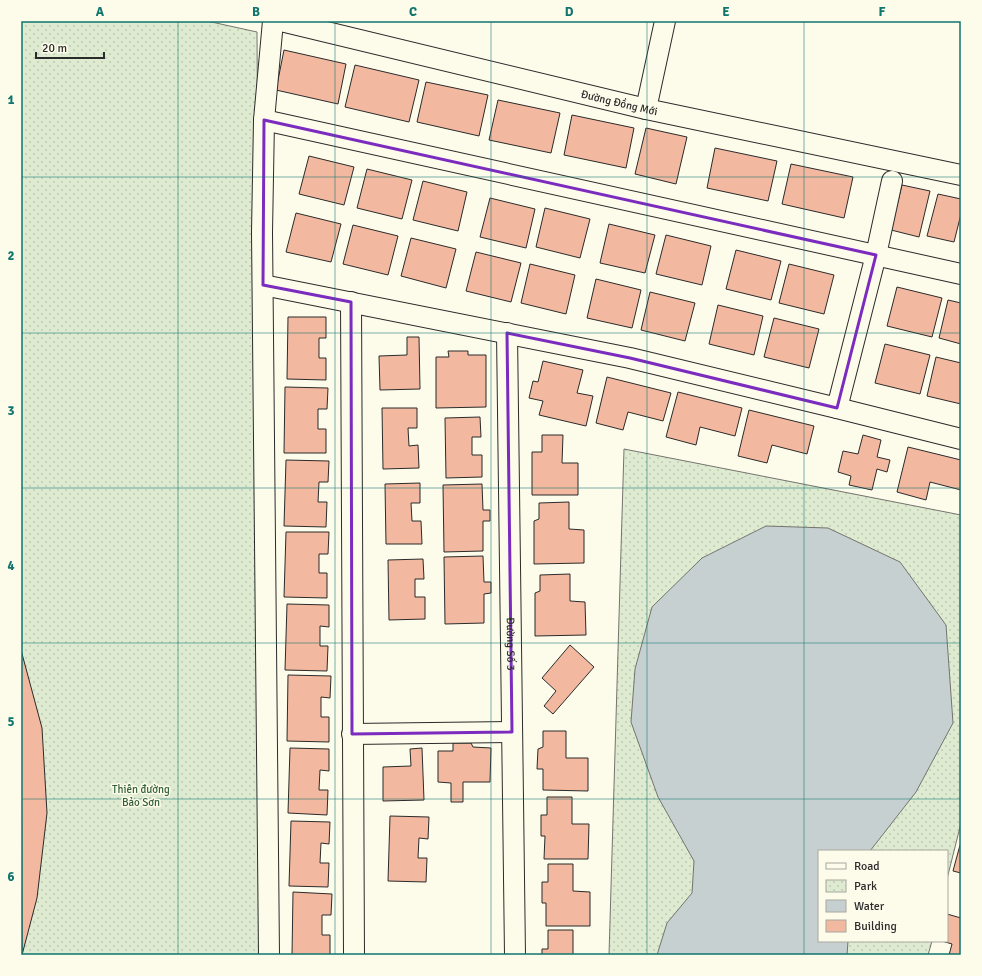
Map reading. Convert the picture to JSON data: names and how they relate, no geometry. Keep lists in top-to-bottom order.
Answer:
{
  "streets": {
    "street": ["Đường Đồng Mới", "Đường Số 3"]
  },
  "parks": ["Thiên đường Bảo Sơn"],
  "legend": [
    "Road",
    "Park",
    "Water",
    "Building"
  ],
  "scale_bar": "20 m",
  "grid": {
    "columns": [
      "A",
      "B",
      "C",
      "D",
      "E",
      "F"
    ],
    "rows": [
      "1",
      "2",
      "3",
      "4",
      "5",
      "6"
    ]
  }
}
